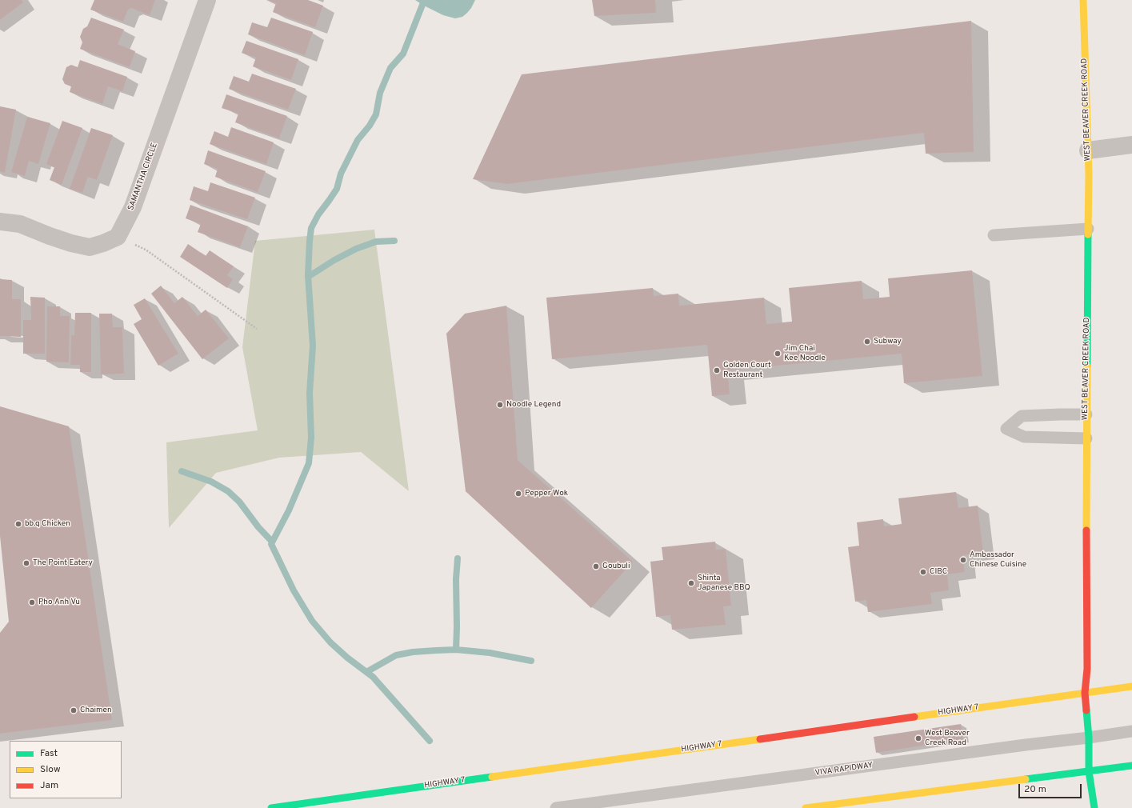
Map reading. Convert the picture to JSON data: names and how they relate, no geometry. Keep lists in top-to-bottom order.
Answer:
{
  "streets": {
    "main road": ["WEST BEAVER CREEK ROAD", "HIGHWAY 7"],
    "street": ["SAMANTHA CIRCLE"],
    "lane": ["VIVA RAPIDWAY"]
  },
  "crossings": [
    ["WEST BEAVER CREEK ROAD", "HIGHWAY 7"],
    ["WEST BEAVER CREEK ROAD", "VIVA RAPIDWAY"]
  ],
  "places": [
    "Subway",
    "Jim Chai Kee Noodle",
    "Golden Court Restaurant",
    "Noodle Legend",
    "Pepper Wok",
    "bb.q Chicken",
    "Ambassador Chinese Cuisine",
    "The Point Eatery",
    "Goubuli",
    "CIBC",
    "Shinta Japanese BBQ",
    "Pho Anh Vu",
    "Chaimen",
    "West Beaver Creek Road"
  ],
  "legend": ["Fast", "Slow", "Jam"],
  "scale_bar": "20 m"
}
